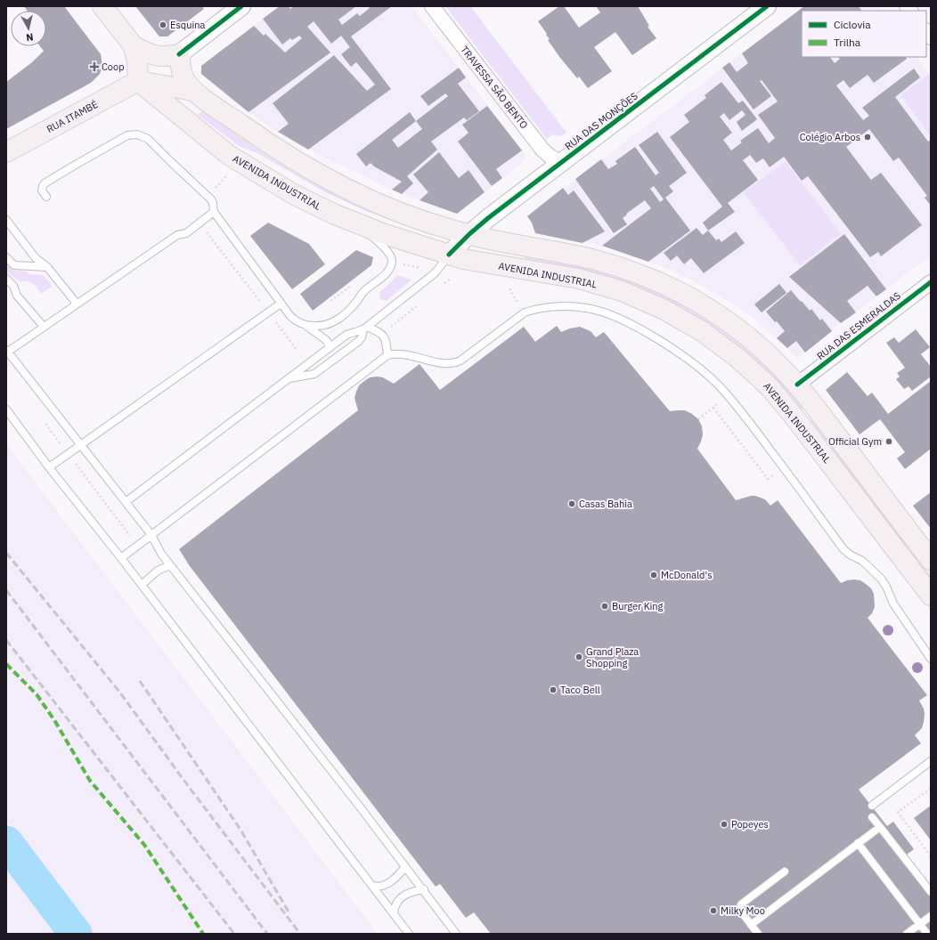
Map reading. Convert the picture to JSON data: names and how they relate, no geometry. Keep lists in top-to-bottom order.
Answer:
{
  "streets": {
    "main road": ["RUA ITAMBÉ", "AVENIDA INDUSTRIAL"],
    "street": ["TRAVESSA SÃO BENTO", "RUA DAS MONÇÕES", "RUA DAS ESMERALDAS"]
  },
  "crossings": [
    ["TRAVESSA SÃO BENTO", "RUA DAS MONÇÕES"],
    ["RUA ITAMBÉ", "AVENIDA INDUSTRIAL"],
    ["RUA DAS MONÇÕES", "AVENIDA INDUSTRIAL"]
  ],
  "places": {
    "other": [
      "Esquina",
      "Colégio Arbos",
      "Official Gym",
      "Casas Bahia",
      "McDonald's",
      "Burger King",
      "Grand Plaza Shopping",
      "Taco Bell",
      "Popeyes",
      "Milky Moo"
    ],
    "health": ["Coop"]
  },
  "legend": ["Ciclovia", "Trilha"],
  "north": "bottom"
}
